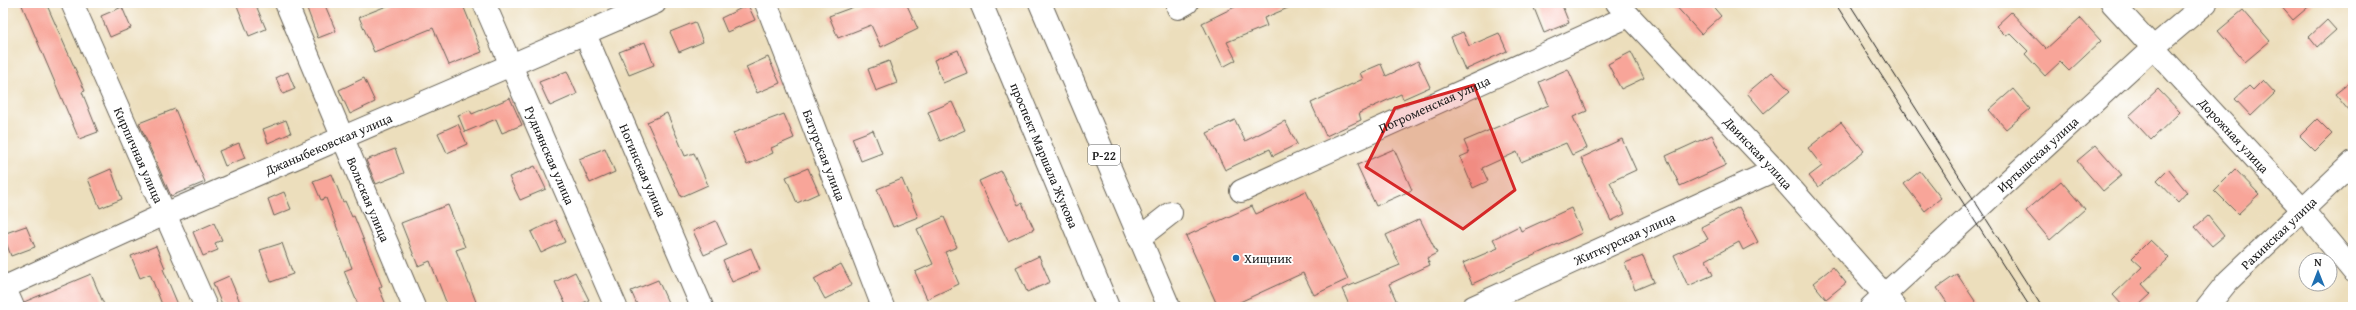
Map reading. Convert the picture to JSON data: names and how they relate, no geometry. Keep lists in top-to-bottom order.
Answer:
{
  "streets": {
    "main road": [
      "Погроменская улица",
      "Дорожная улица",
      "Джаныбековская улица",
      "Двинская улица",
      "Иртышская улица",
      "Кирпичная улица",
      "Руднянская улица",
      "Батурская улица",
      "проспект Маршала Жукова",
      "Р-22",
      "Ногинская улица",
      "Вольская улица",
      "Рахинская улица",
      "Житкурская улица"
    ]
  },
  "crossings": [
    ["Погроменская улица", "Двинская улица"],
    ["Дорожная улица", "Иртышская улица"],
    ["Дорожная улица", "Рахинская улица"],
    ["Джаныбековская улица", "Кирпичная улица"],
    ["Джаныбековская улица", "Руднянская улица"],
    ["Джаныбековская улица", "Ногинская улица"],
    ["Джаныбековская улица", "Вольская улица"],
    ["Двинская улица", "Иртышская улица"],
    ["Двинская улица", "Житкурская улица"]
  ],
  "places": ["Хищник"],
  "north": "top"
}
